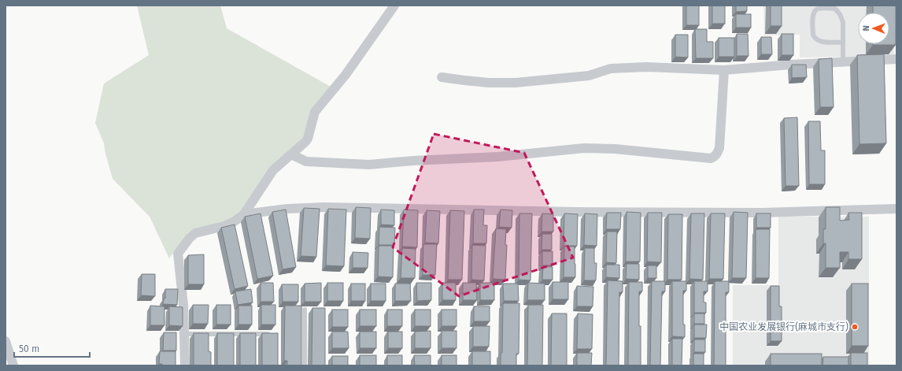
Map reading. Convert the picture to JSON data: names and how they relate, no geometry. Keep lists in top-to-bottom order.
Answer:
{
  "places": ["中国农业发展银行(麻城市支行)"],
  "scale_bar": "50 m",
  "north": "left"
}
